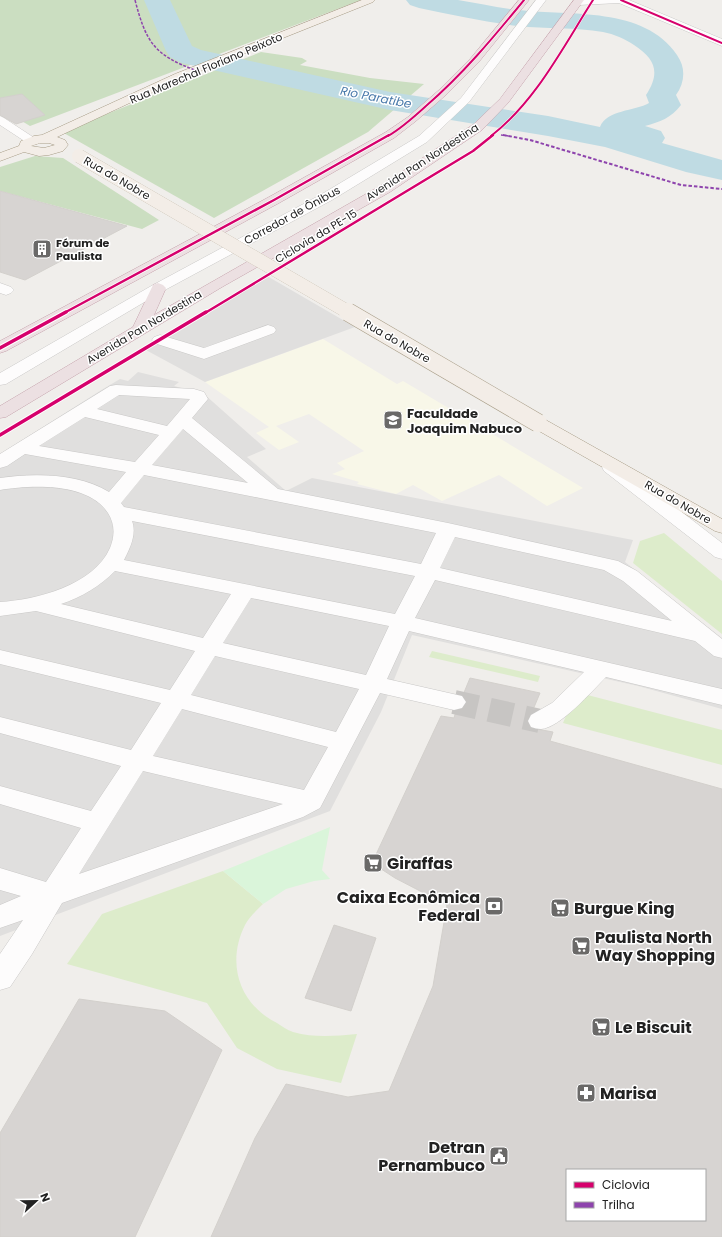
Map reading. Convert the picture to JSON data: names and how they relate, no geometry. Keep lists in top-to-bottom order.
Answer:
{
  "streets": {
    "highway": ["Avenida Pan Nordestina"],
    "main road": ["Rua Marechal Floriano Peixoto", "Rua do Nobre"],
    "street": ["Corredor de Ônibus"],
    "cycle path": ["Ciclovia da PE-15"]
  },
  "crossings": [
    ["Rua Marechal Floriano Peixoto", "Rua do Nobre"]
  ],
  "water": ["Rio Paratibe"],
  "places": {
    "building": ["Fórum de Paulista"],
    "school or university": ["Faculdade Joaquim Nabuco"],
    "supermarket": [
      "Giraffas",
      "Burgue King",
      "Paulista North Way Shopping",
      "Le Biscuit"
    ],
    "bank": ["Caixa Econômica Federal"],
    "pharmacy": ["Marisa"],
    "public building": ["Detran Pernambuco"]
  },
  "legend": ["Ciclovia", "Trilha"],
  "north": "right"
}
